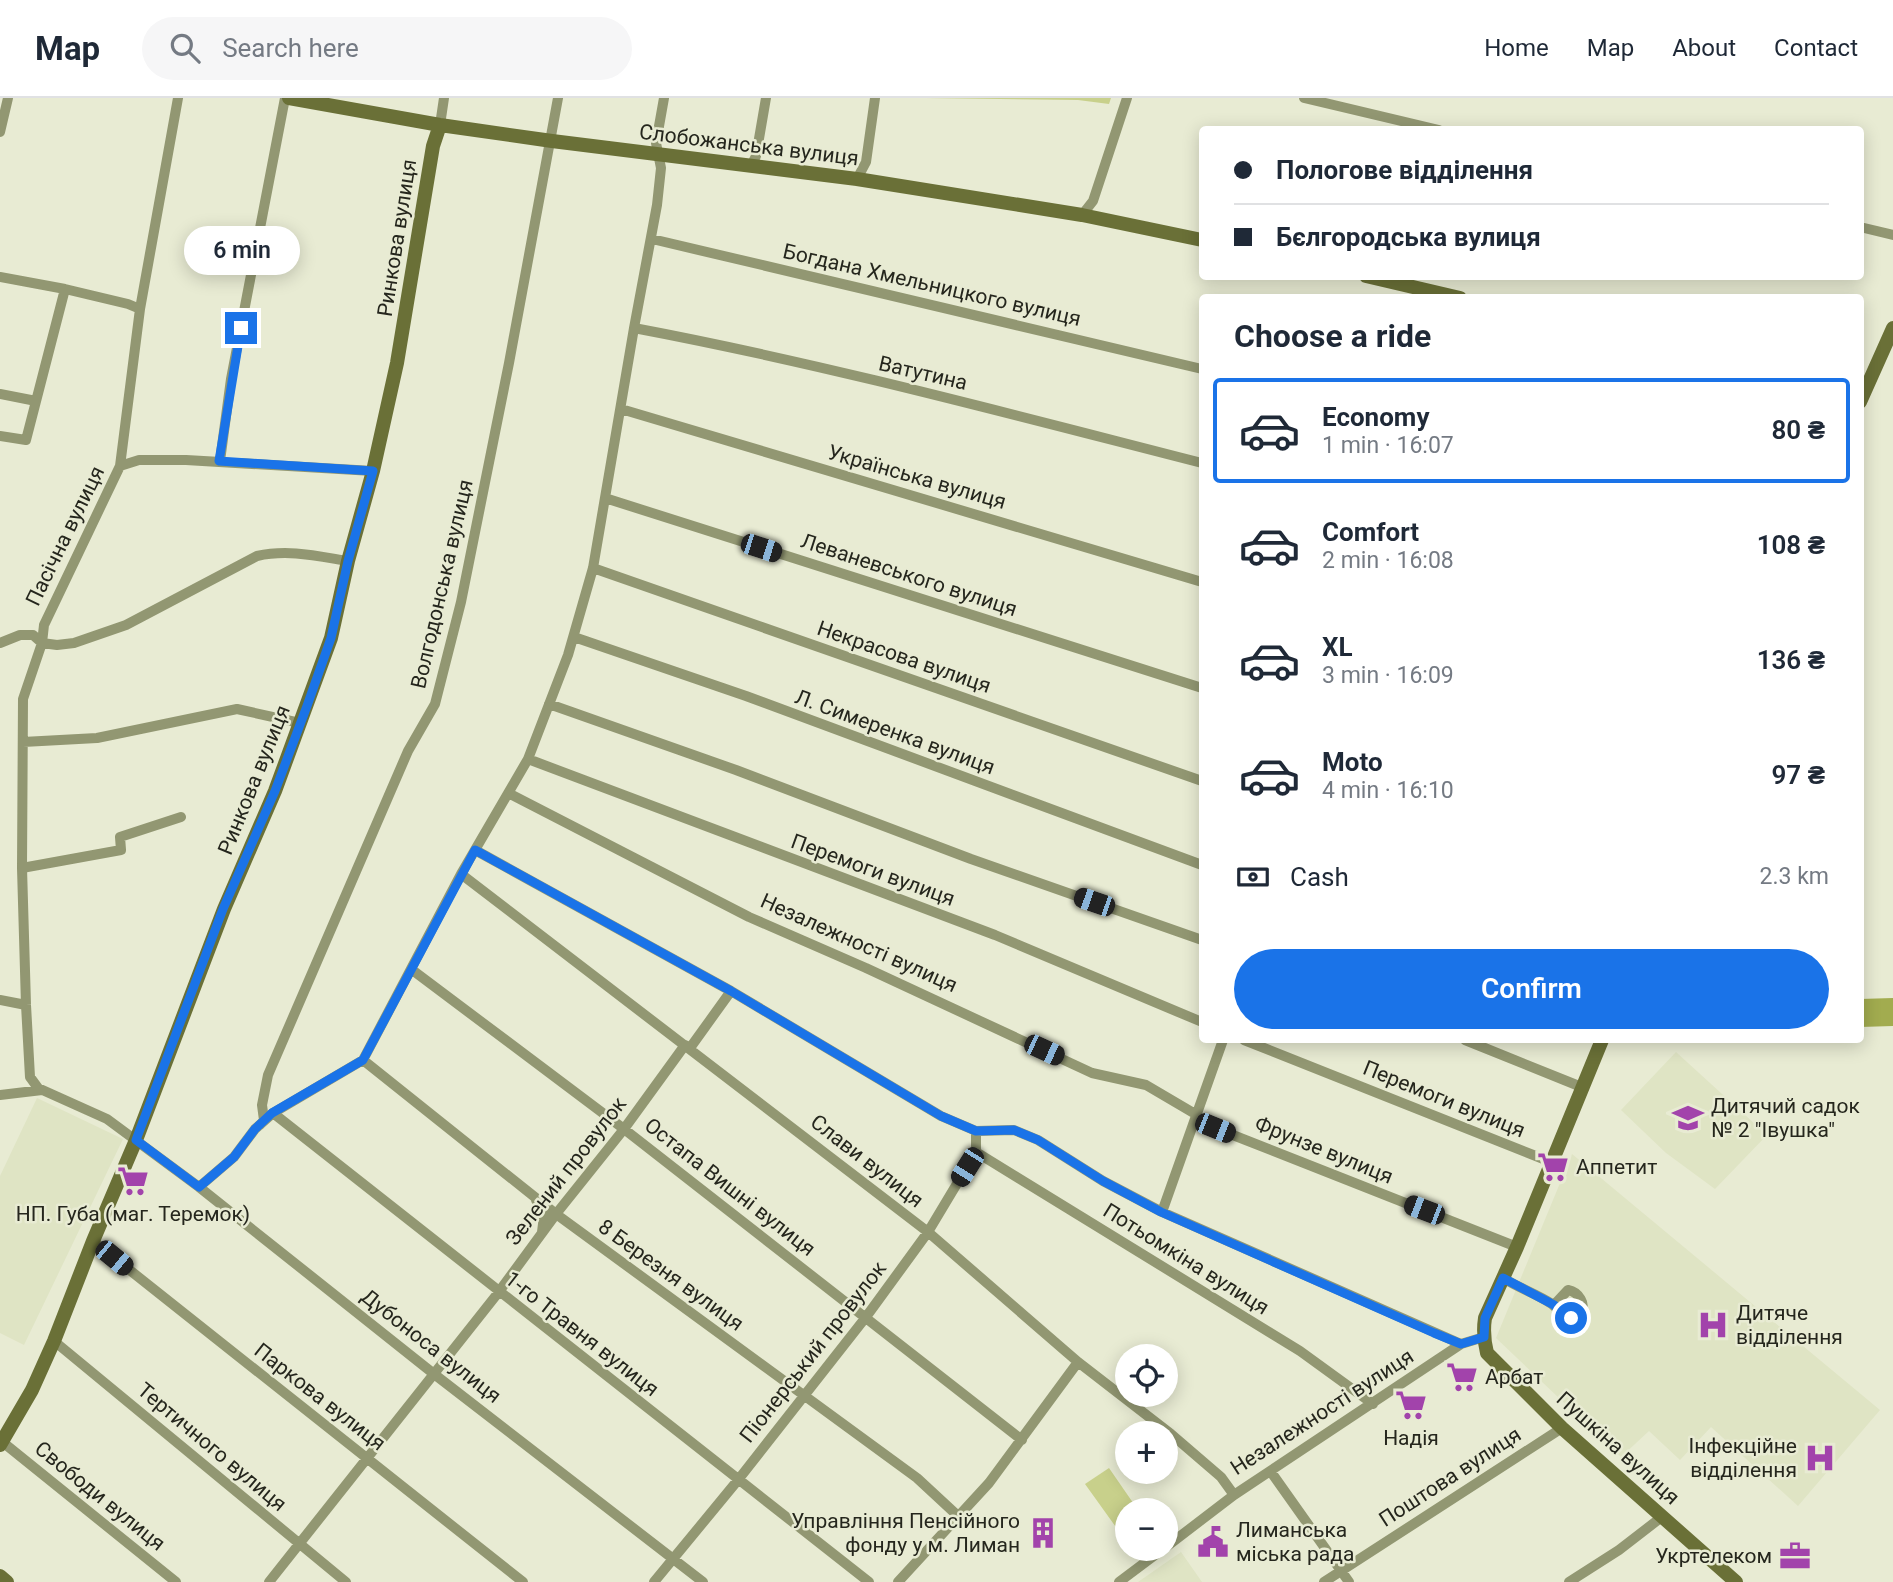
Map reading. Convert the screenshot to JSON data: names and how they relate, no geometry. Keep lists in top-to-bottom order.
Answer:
{
  "streets": {
    "main road": ["Слобожанська вулиця", "Ринкова вулиця", "Пушкіна вулиця"],
    "street": [
      "Богдана Хмельницкого вулиця",
      "Ватутина",
      "Українська вулиця",
      "Пасічна вулиця",
      "Леваневського вулиця",
      "Волгодонська вулиця",
      "Некрасова вулиця",
      "Л. Симеренка вулиця",
      "Перемоги вулиця",
      "Незалежності вулиця",
      "Фрунзе вулиця",
      "Слави вулиця",
      "Зелений провулок",
      "Остапа Вишні вулиця",
      "Потьомкіна вулиця",
      "8 Березня вулиця",
      "1-го Травня вулиця",
      "Дубоноса вулиця",
      "Піонерський провулок",
      "Паркова вулиця",
      "Тертичного вулиця",
      "Поштова вулиця",
      "Свободи вулиця"
    ]
  },
  "crossings": [
    ["Слобожанська вулиця", "Ринкова вулиця"],
    ["Слобожанська вулиця", "Волгодонська вулиця"],
    ["Ринкова вулиця", "Дубоноса вулиця"],
    ["Ринкова вулиця", "Паркова вулиця"],
    ["Ринкова вулиця", "Тертичного вулиця"],
    ["Ринкова вулиця", "Свободи вулиця"],
    ["Незалежності вулиця", "Фрунзе вулиця"],
    ["Незалежності вулиця", "Слави вулиця"],
    ["Незалежності вулиця", "Потьомкіна вулиця"],
    ["Незалежності вулиця", "Пушкіна вулиця"],
    ["Слави вулиця", "Зелений провулок"],
    ["Слави вулиця", "Піонерський провулок"],
    ["Зелений провулок", "Остапа Вишні вулиця"],
    ["Зелений провулок", "8 Березня вулиця"],
    ["Зелений провулок", "1-го Травня вулиця"],
    ["Зелений провулок", "Дубоноса вулиця"],
    ["Зелений провулок", "Паркова вулиця"],
    ["Зелений провулок", "Тертичного вулиця"],
    ["Остапа Вишні вулиця", "Піонерський провулок"],
    ["Потьомкіна вулиця", "Піонерський провулок"],
    ["8 Березня вулиця", "Піонерський провулок"],
    ["1-го Травня вулиця", "Піонерський провулок"],
    ["Дубоноса вулиця", "Піонерський провулок"],
    ["Пушкіна вулиця", "Поштова вулиця"]
  ],
  "places": {
    "school or university": ["Дитячий садок № 2 \"Івушка\""],
    "supermarket": [
      "Аппетит",
      "НП. Губа (маг. Теремок)",
      "Арбат",
      "Надiя"
    ],
    "hospital": ["Дитяче відділення", "Інфекційне відділення"],
    "building": ["Управління Пенсійного фонду у м. Лиман"],
    "public building": ["Лиманська міська рада"],
    "office": ["Укртелеком"]
  },
  "page": {
    "header": "Map",
    "search": "Search here",
    "nav": [
      "Home",
      "Map",
      "About",
      "Contact"
    ],
    "banner": ["Пологове відділення", "Бєлгородська вулиця"],
    "bubble": "6 min",
    "heading": "Choose a ride",
    "list": [
      {
        "name": "Economy",
        "note": "1 min · 16:07",
        "value": "80 ₴"
      },
      {
        "name": "Comfort",
        "note": "2 min · 16:08",
        "value": "108 ₴"
      },
      {
        "name": "XL",
        "note": "3 min · 16:09",
        "value": "136 ₴"
      },
      {
        "name": "Moto",
        "note": "4 min · 16:10",
        "value": "97 ₴"
      }
    ],
    "pay": ["Cash", "2.3 km"],
    "buttons": "Confirm",
    "map_buttons": ["+", "−"]
  }
}
